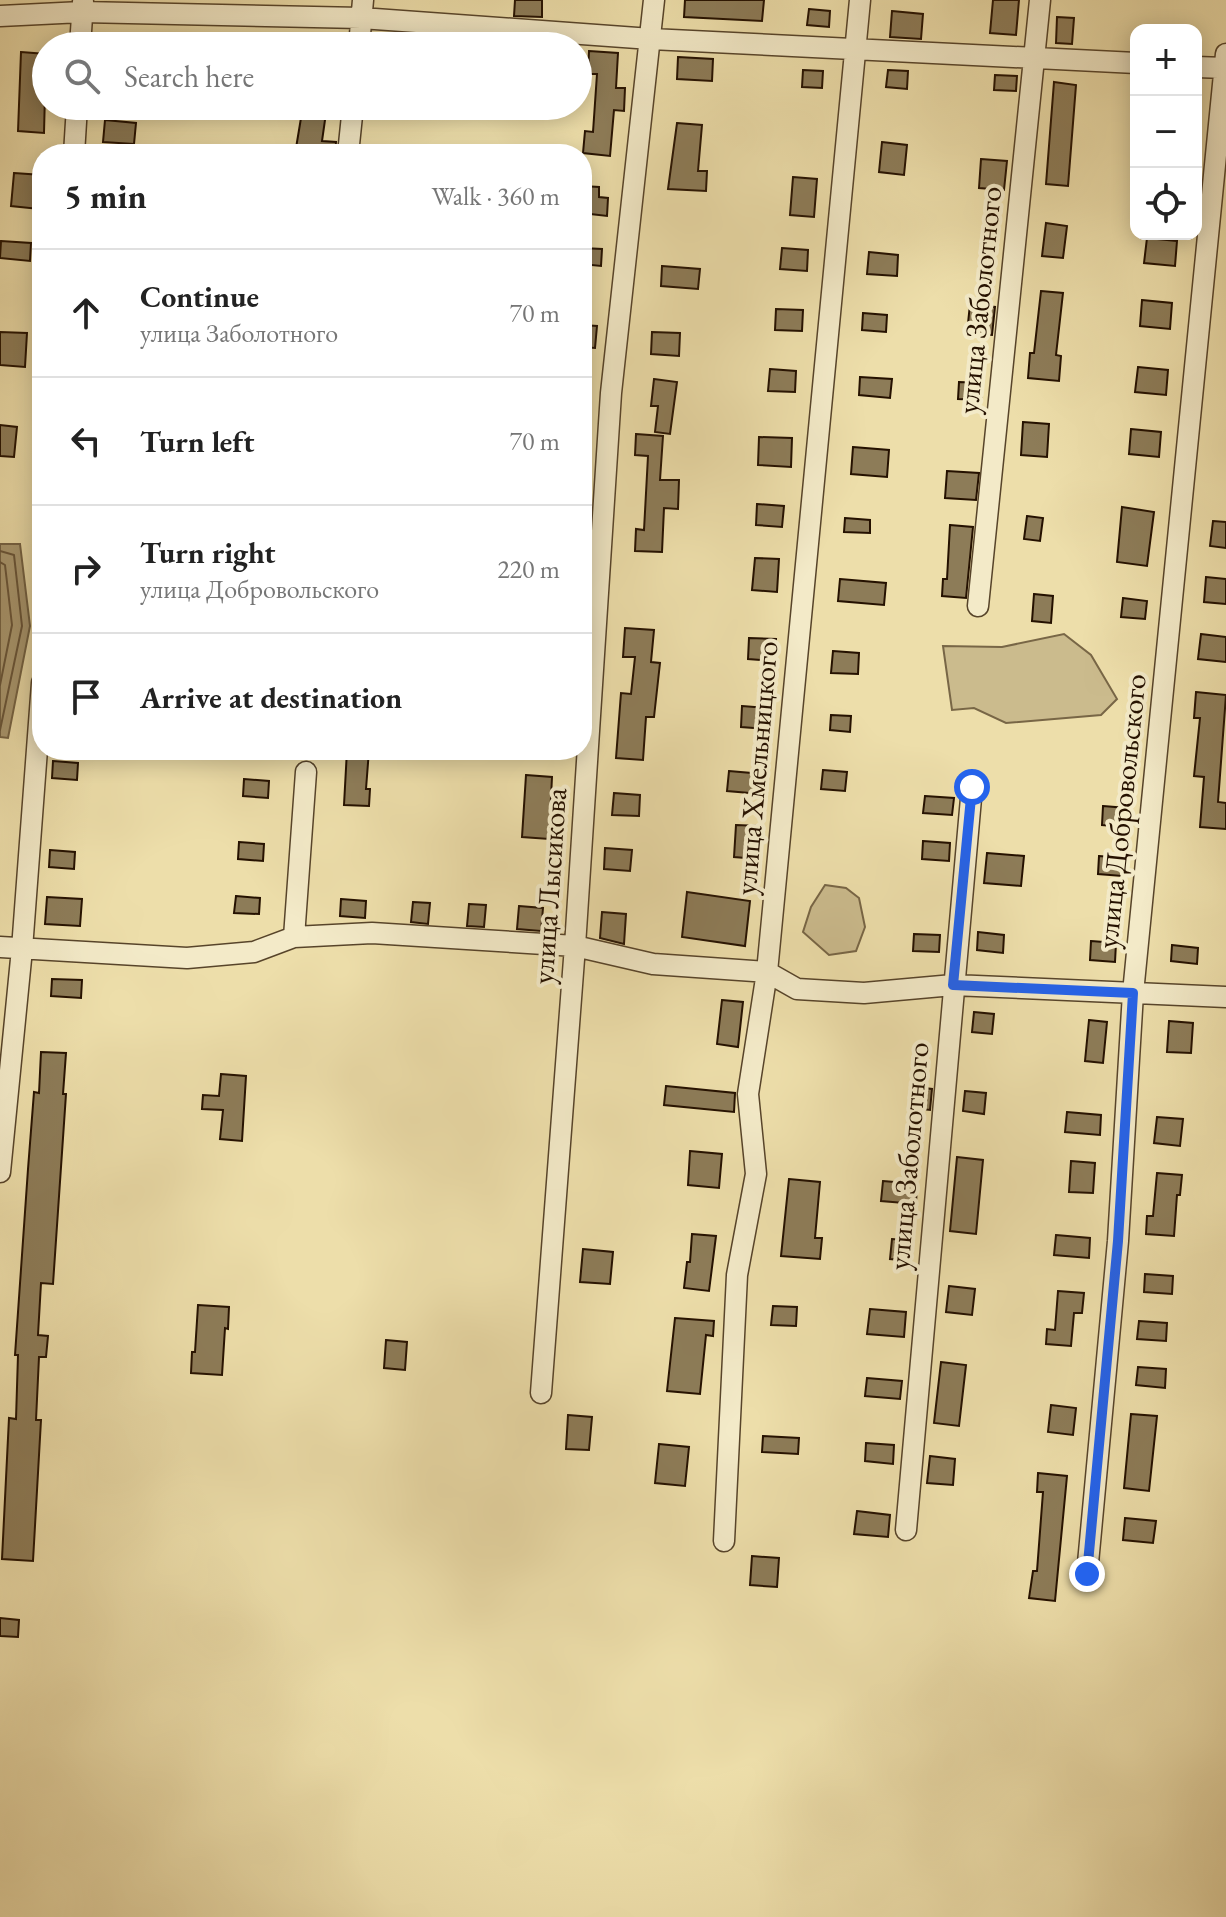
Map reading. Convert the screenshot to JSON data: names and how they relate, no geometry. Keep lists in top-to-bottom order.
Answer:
{
  "streets": {
    "street": [
      "улица Заболотного",
      "улица Хмельницкого",
      "улица Добровольского",
      "улица Лысикова"
    ]
  },
  "page": {
    "map_buttons": ["+", "−"],
    "search": "Search here",
    "heading": ["5 min", "Walk · 360 m"],
    "list": [
      ["Continue", "улица Заболотного", "70 m"],
      ["Turn left", "70 m"],
      ["Turn right", "улица Добровольского", "220 m"],
      "Arrive at destination"
    ]
  }
}
